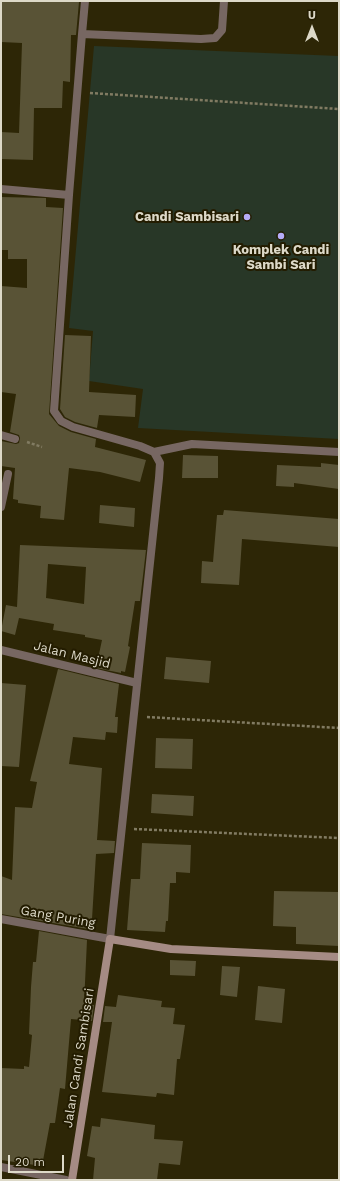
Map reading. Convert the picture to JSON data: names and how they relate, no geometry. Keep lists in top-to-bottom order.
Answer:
{
  "streets": {
    "street": ["Jalan Masjid", "Gang Puring", "Jalan Candi Sambisari"]
  },
  "crossings": [
    ["Gang Puring", "Jalan Candi Sambisari"]
  ],
  "places": ["Candi Sambisari", "Komplek Candi Sambi Sari"],
  "scale_bar": "20 m",
  "north": "top"
}
